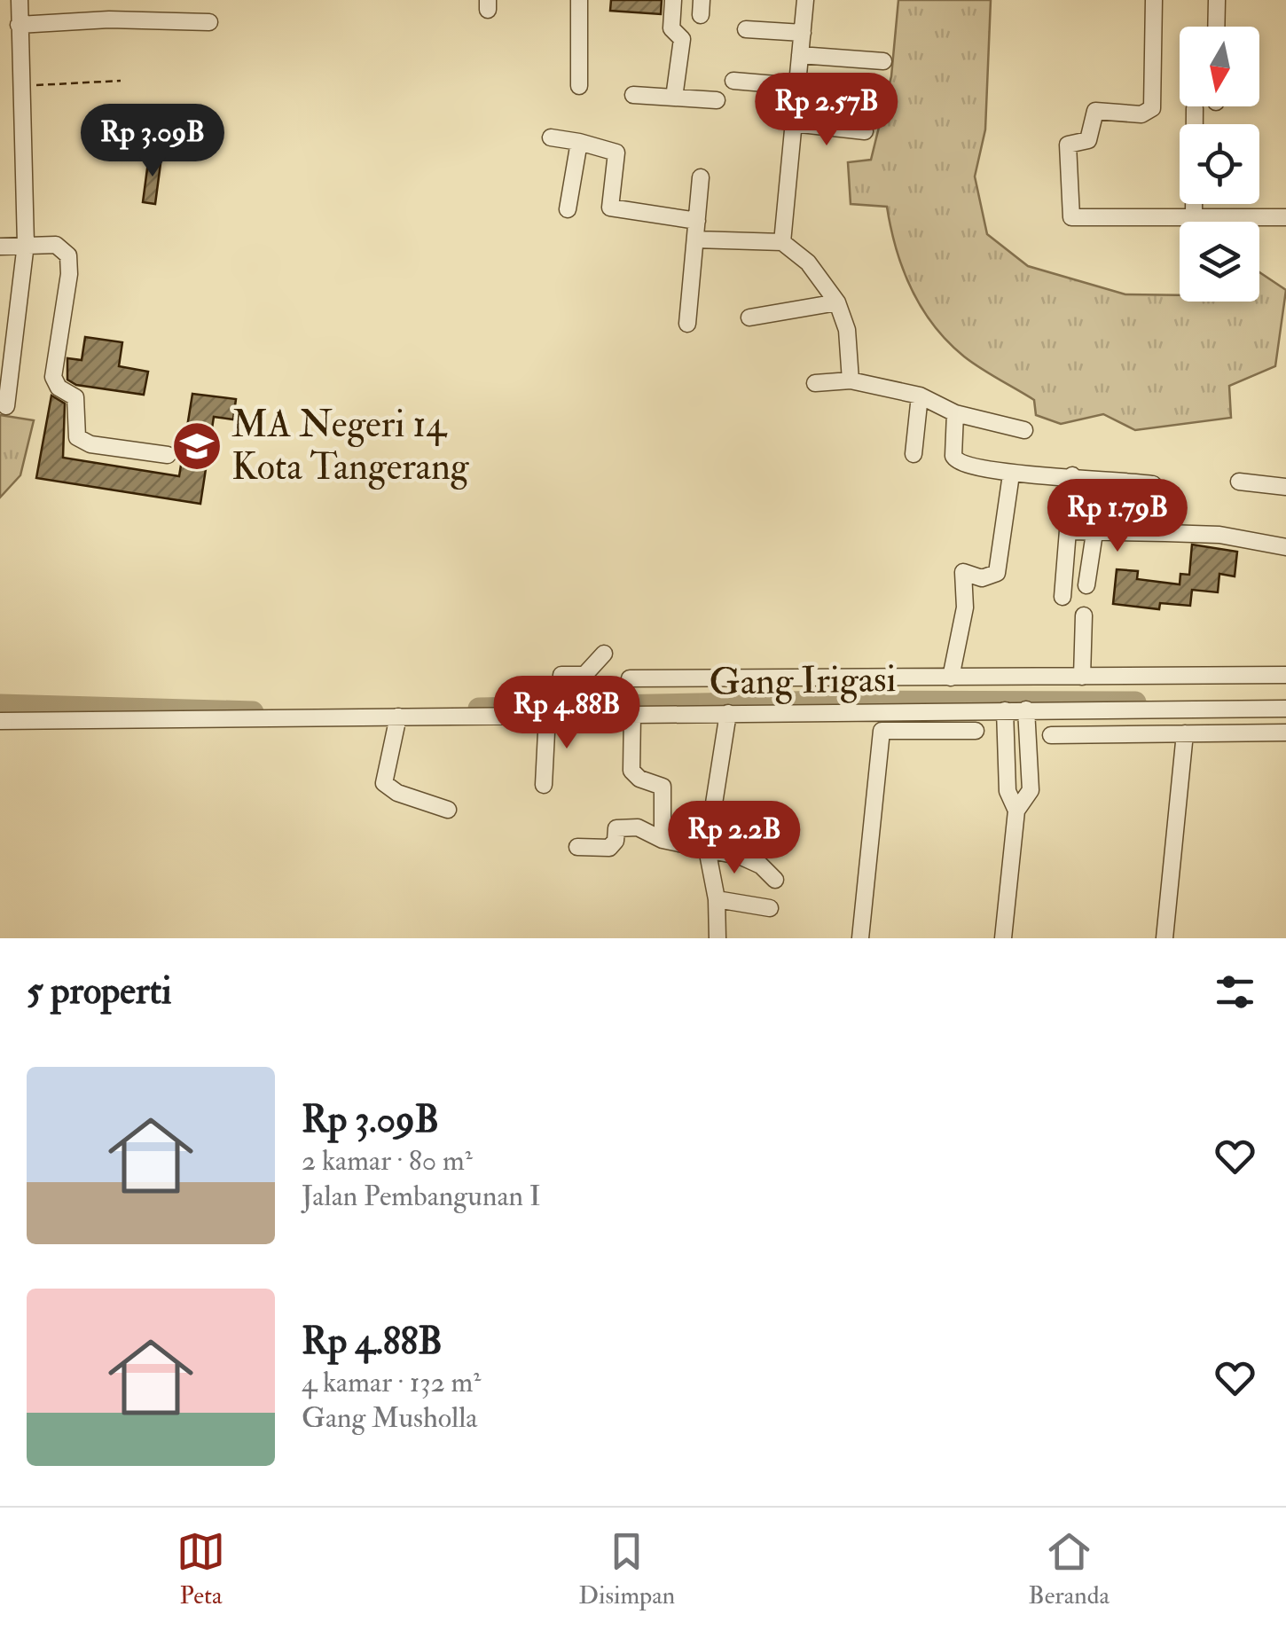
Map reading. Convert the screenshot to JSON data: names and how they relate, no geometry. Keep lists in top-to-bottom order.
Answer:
{
  "streets": {
    "street": ["Gang Irigasi"]
  },
  "places": {
    "school or university": ["MA Negeri 14 Kota Tangerang"]
  },
  "north": "bottom",
  "page": {
    "price": [
      "Rp 2.57B",
      "Rp 3.09B",
      "Rp 1.79B",
      "Rp 4.88B",
      "Rp 2.2B"
    ],
    "heading": "5 properti",
    "list": [
      {
        "name": "Rp 3.09B",
        "note": "2 kamar · 80 m² · Jalan Pembangunan I"
      },
      {
        "name": "Rp 4.88B",
        "note": "4 kamar · 132 m² · Gang Musholla"
      }
    ],
    "tabs": ["Peta", "Disimpan", "Beranda"]
  }
}
